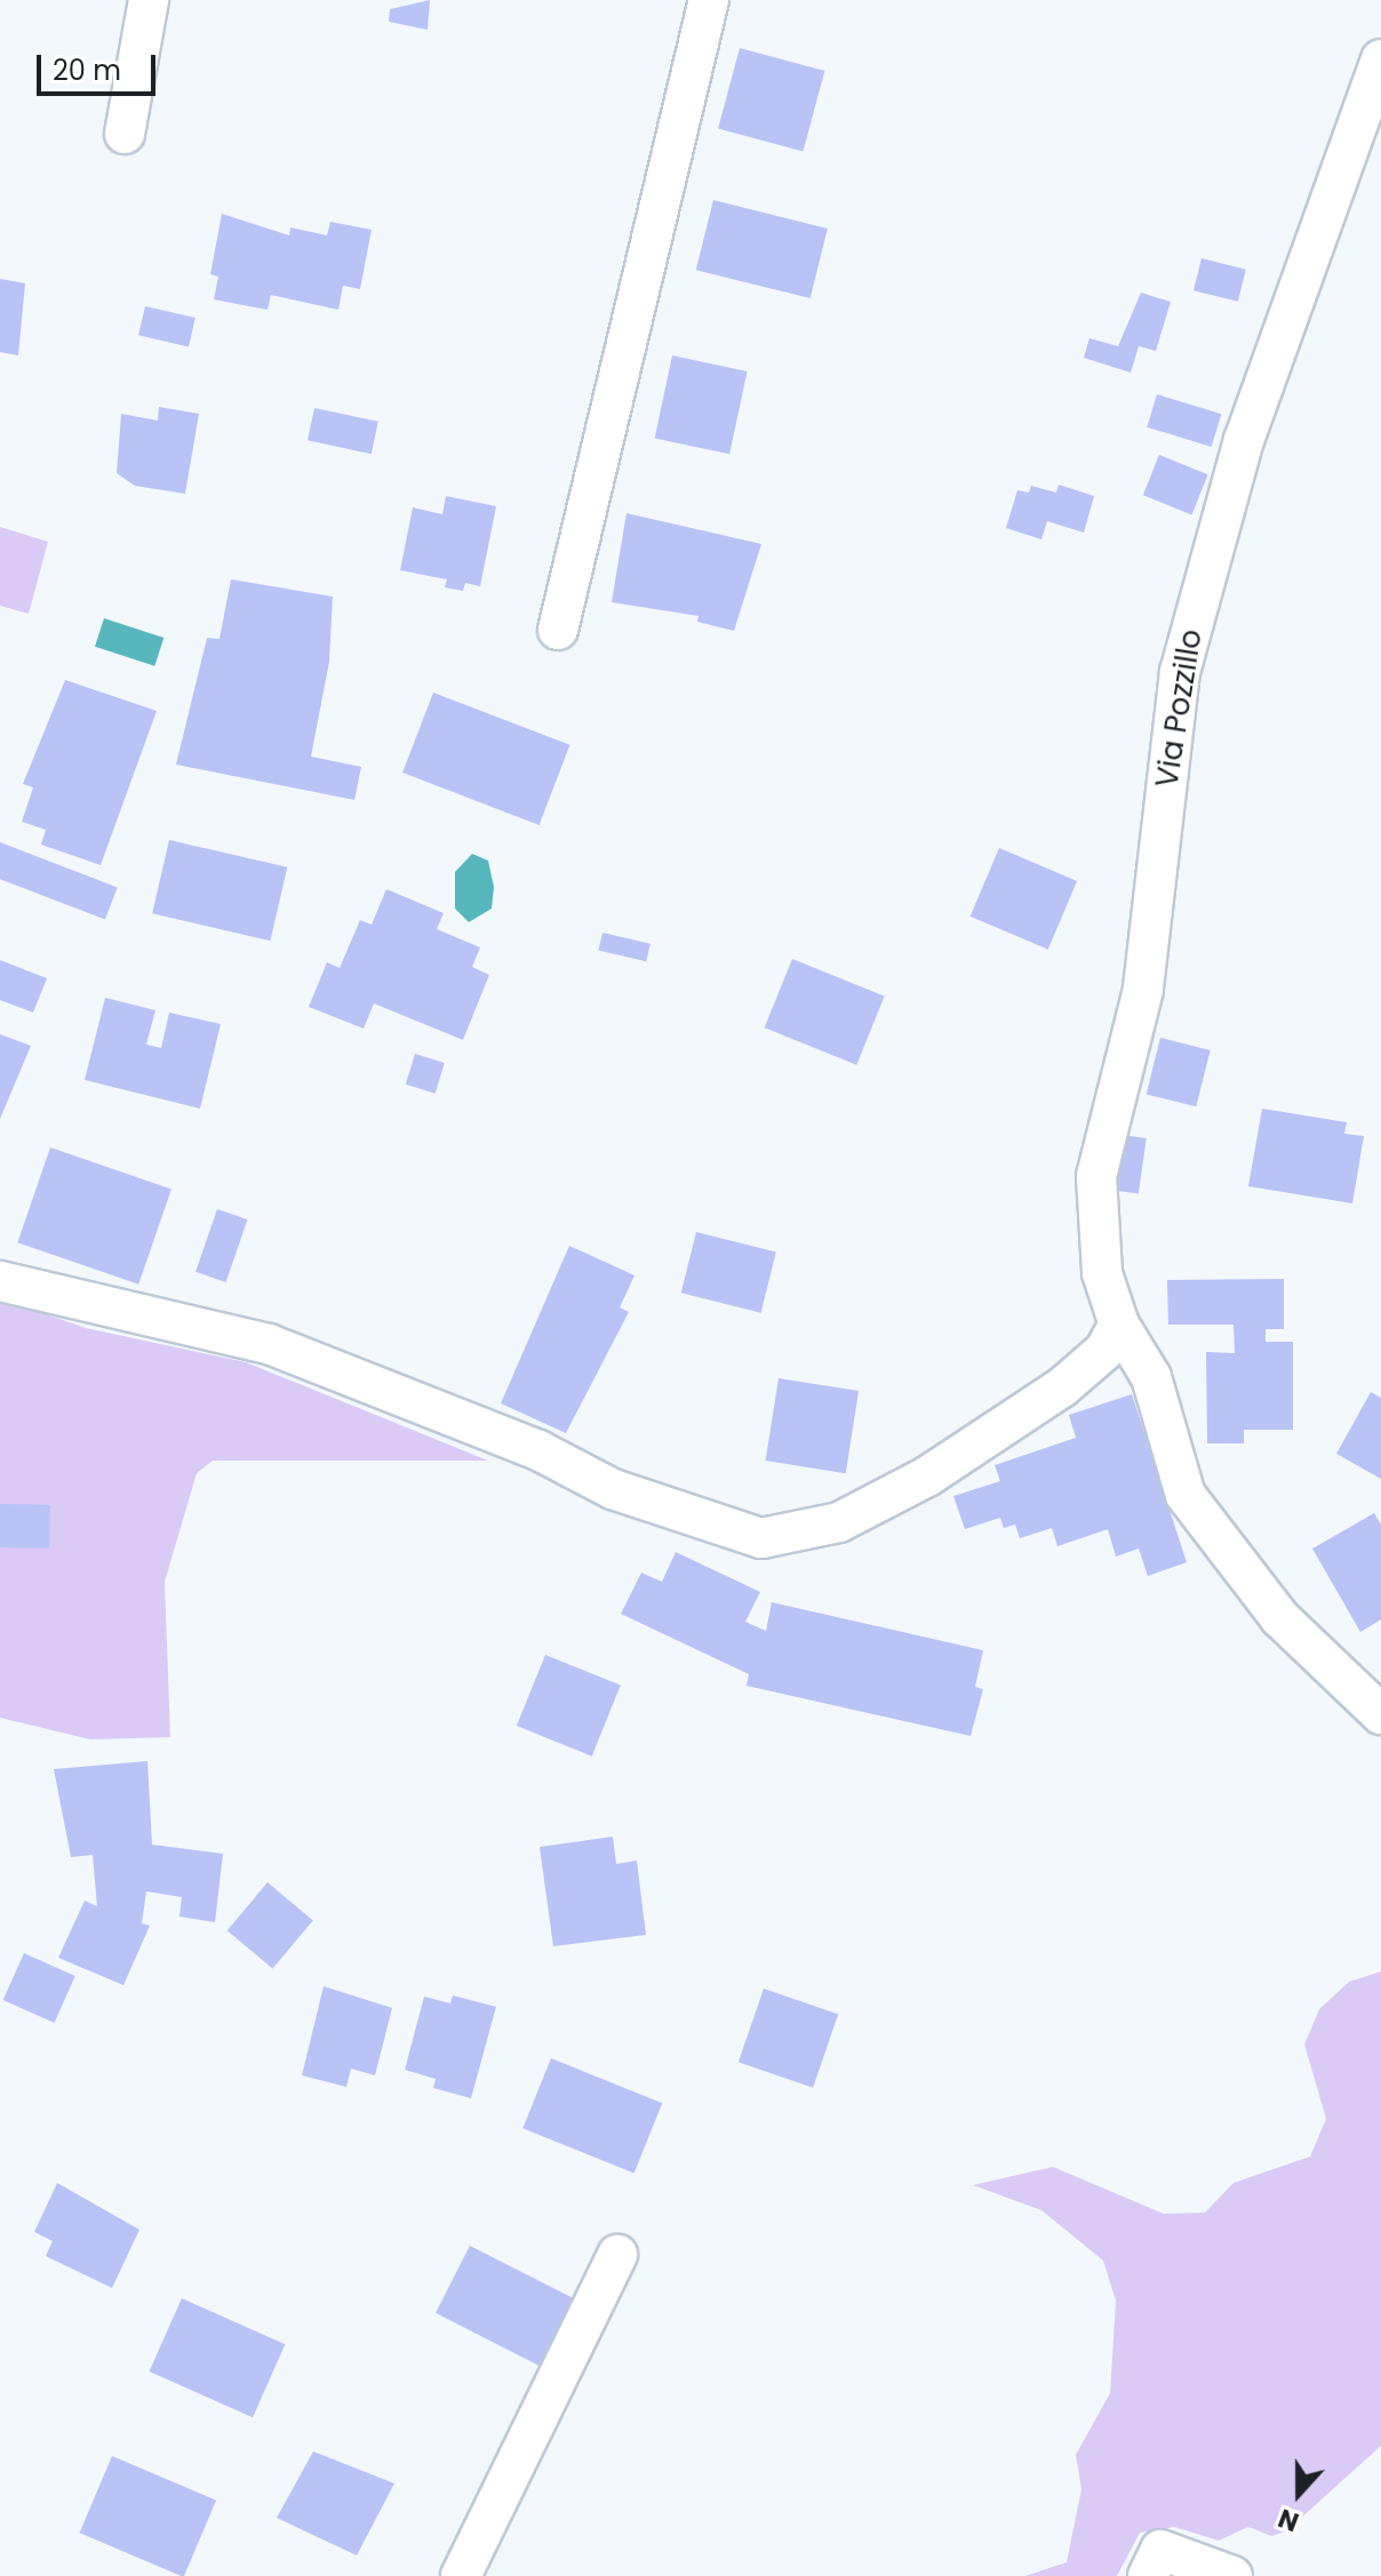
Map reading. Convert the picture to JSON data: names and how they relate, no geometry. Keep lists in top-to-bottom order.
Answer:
{
  "streets": {
    "street": ["Via Pozzillo"]
  },
  "scale_bar": "20 m",
  "north": "bottom"
}
